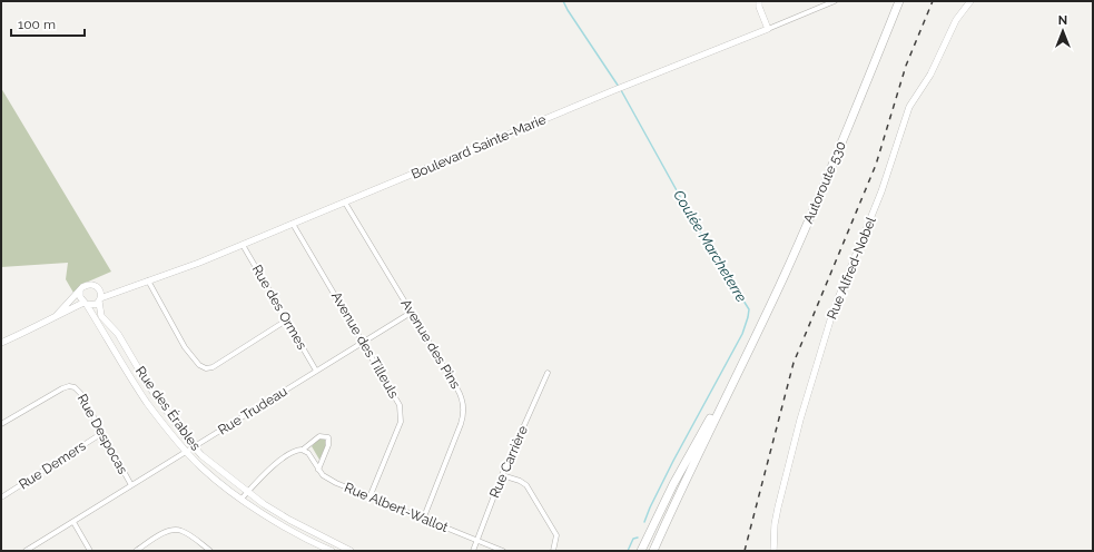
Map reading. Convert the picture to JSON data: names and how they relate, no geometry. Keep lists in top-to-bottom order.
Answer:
{
  "streets": {
    "highway": ["Autoroute 530"],
    "street": [
      "Boulevard Sainte-Marie",
      "Rue Alfred-Nobel",
      "Rue des Ormes",
      "Avenue des Pins",
      "Avenue des Tilleuls",
      "Rue des Érables",
      "Rue Trudeau",
      "Rue Despocas",
      "Rue Carrière",
      "Rue Demers",
      "Rue Albert-Wallot"
    ]
  },
  "crossings": [
    ["Boulevard Sainte-Marie", "Rue des Ormes"],
    ["Boulevard Sainte-Marie", "Avenue des Pins"],
    ["Boulevard Sainte-Marie", "Avenue des Tilleuls"],
    ["Boulevard Sainte-Marie", "Rue des Érables"],
    ["Rue des Ormes", "Rue Trudeau"],
    ["Avenue des Pins", "Rue Trudeau"],
    ["Avenue des Pins", "Rue Albert-Wallot"],
    ["Avenue des Tilleuls", "Rue Trudeau"],
    ["Avenue des Tilleuls", "Rue Albert-Wallot"],
    ["Rue des Érables", "Rue Trudeau"],
    ["Rue Trudeau", "Rue Despocas"],
    ["Rue Despocas", "Rue Demers"],
    ["Rue Carrière", "Rue Albert-Wallot"]
  ],
  "water": ["Coulée Marcheterre"],
  "scale_bar": "100 m",
  "north": "top"
}
